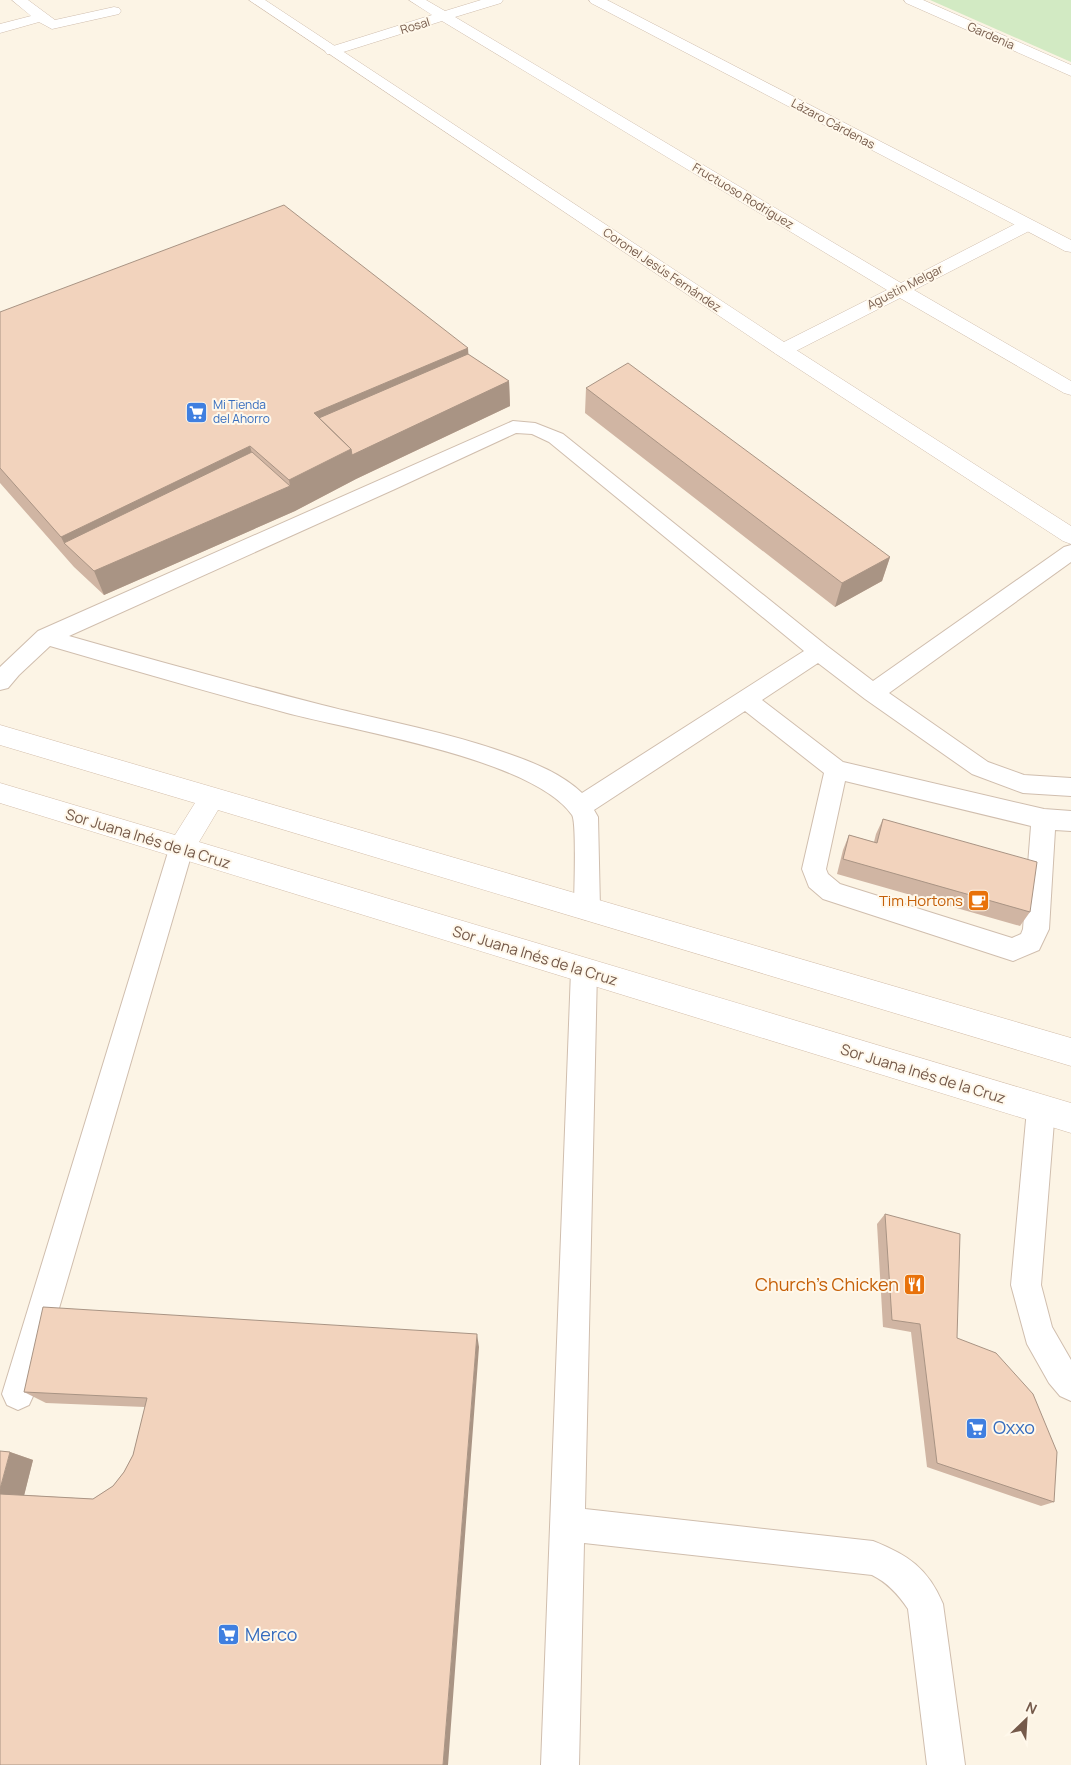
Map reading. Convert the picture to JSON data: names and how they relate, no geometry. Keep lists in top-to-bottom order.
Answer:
{
  "streets": {
    "street": [
      "Rosal",
      "Gardenia",
      "Lázaro Cárdenas",
      "Fructuoso Rodríguez",
      "Coronel Jesús Fernández",
      "Agustín Melgar",
      "Sor Juana Inés de la Cruz"
    ]
  },
  "crossings": [
    ["Rosal", "Fructuoso Rodríguez"],
    ["Rosal", "Coronel Jesús Fernández"],
    ["Lázaro Cárdenas", "Agustín Melgar"],
    ["Fructuoso Rodríguez", "Agustín Melgar"],
    ["Coronel Jesús Fernández", "Agustín Melgar"]
  ],
  "places": {
    "supermarket": ["Mi Tienda del Ahorro", "Oxxo", "Merco"],
    "cafe": ["Tim Hortons"],
    "restaurant": ["Church's Chicken"]
  },
  "north": "top right"
}
